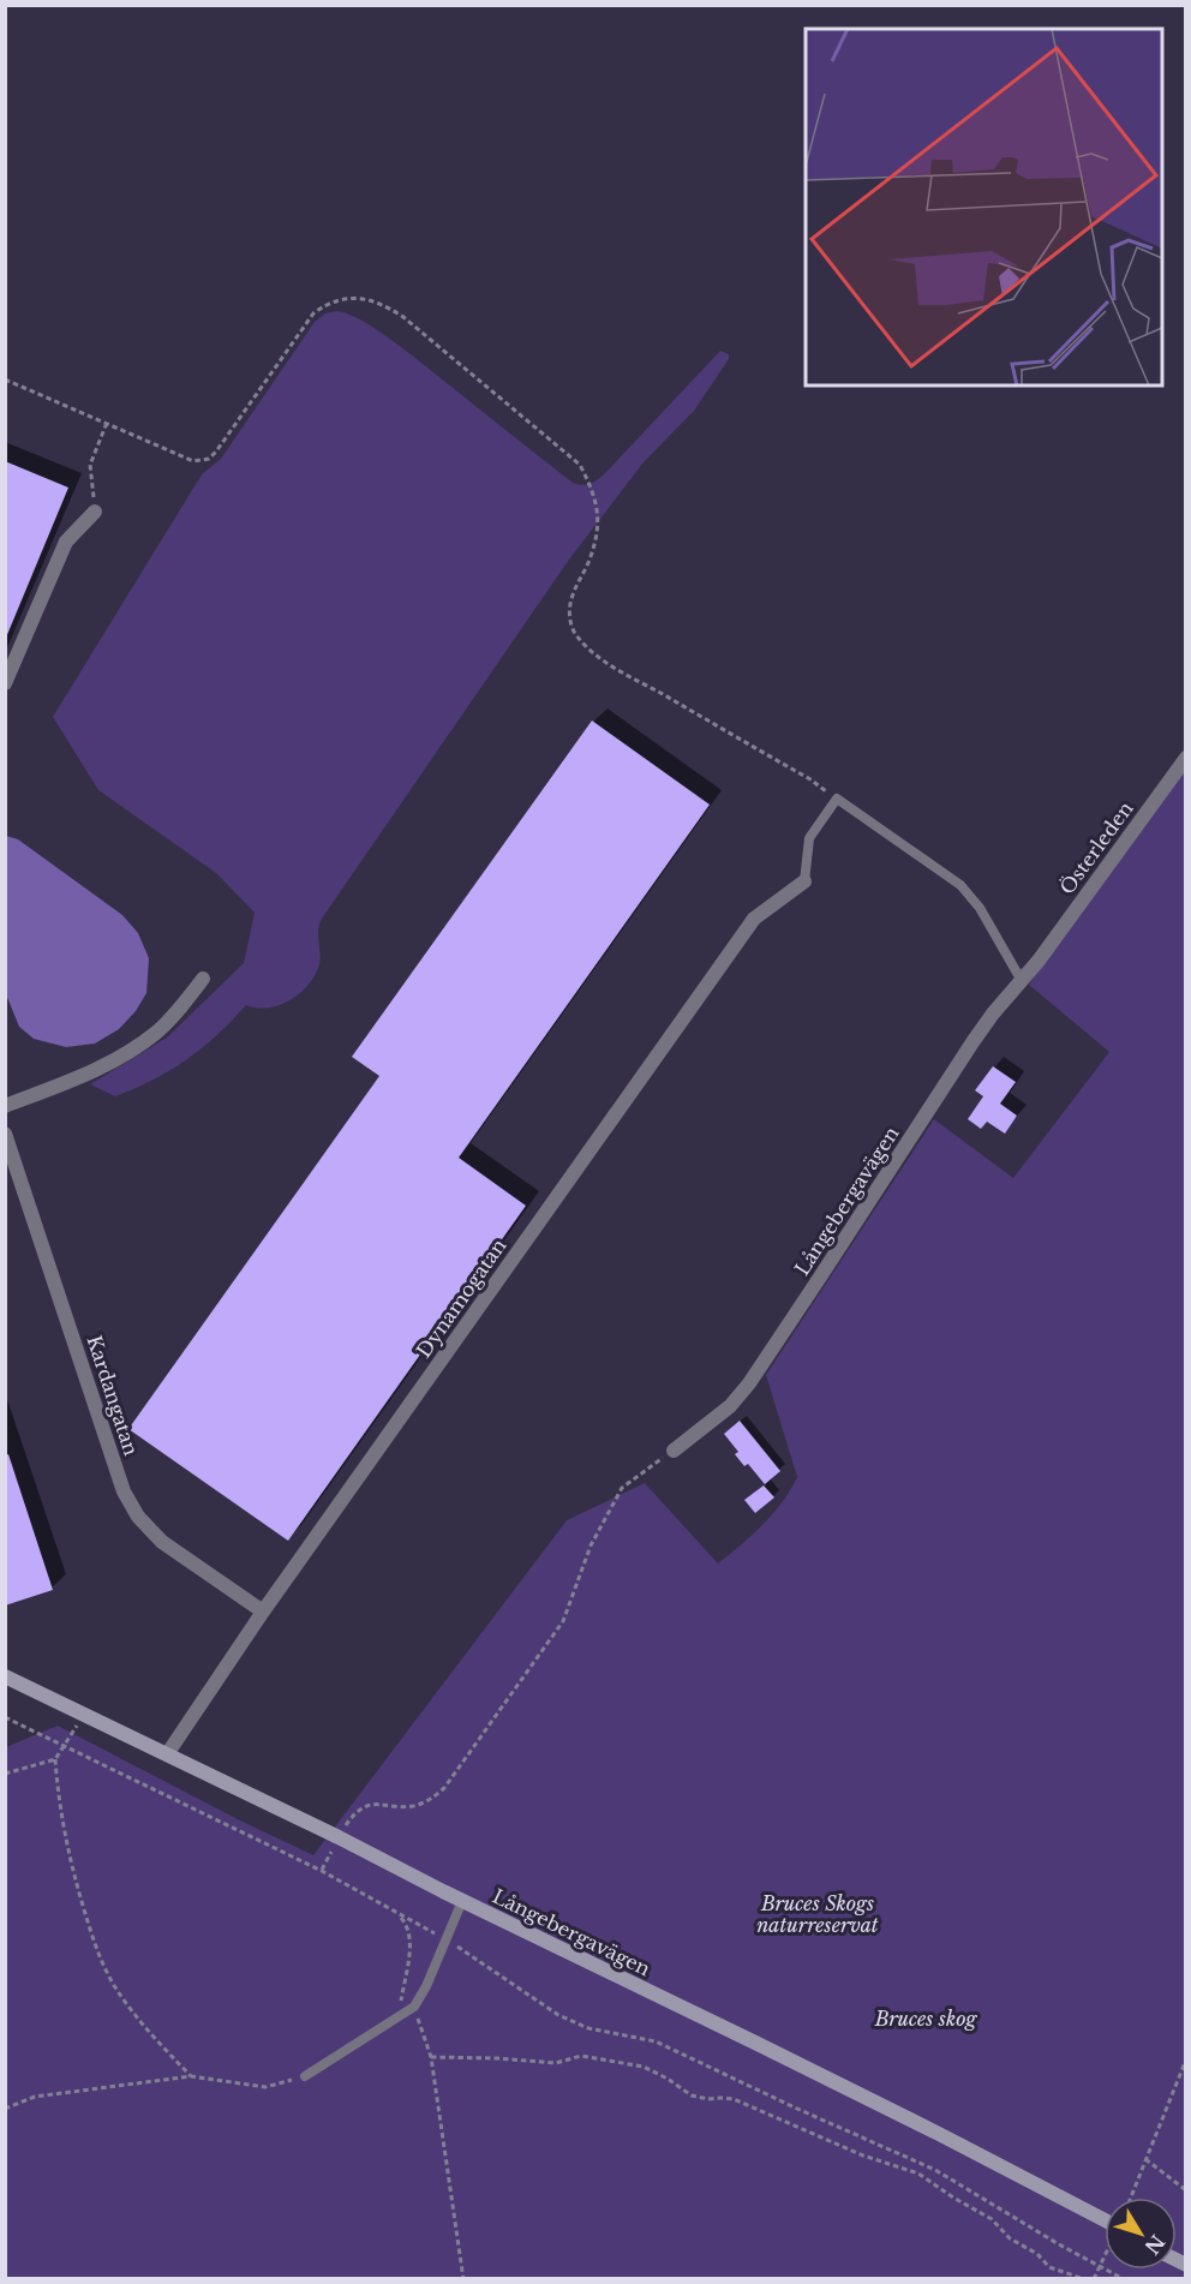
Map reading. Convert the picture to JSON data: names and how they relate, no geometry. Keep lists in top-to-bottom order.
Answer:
{
  "streets": {
    "street": [
      "Österleden",
      "Långebergavägen",
      "Dynamogatan",
      "Kardangatan"
    ]
  },
  "crossings": [
    ["Österleden", "Långebergavägen"],
    ["Långebergavägen", "Dynamogatan"],
    ["Dynamogatan", "Kardangatan"]
  ],
  "parks": ["Bruces Skogs naturreservat", "Bruces skog"],
  "north": "bottom right"
}
